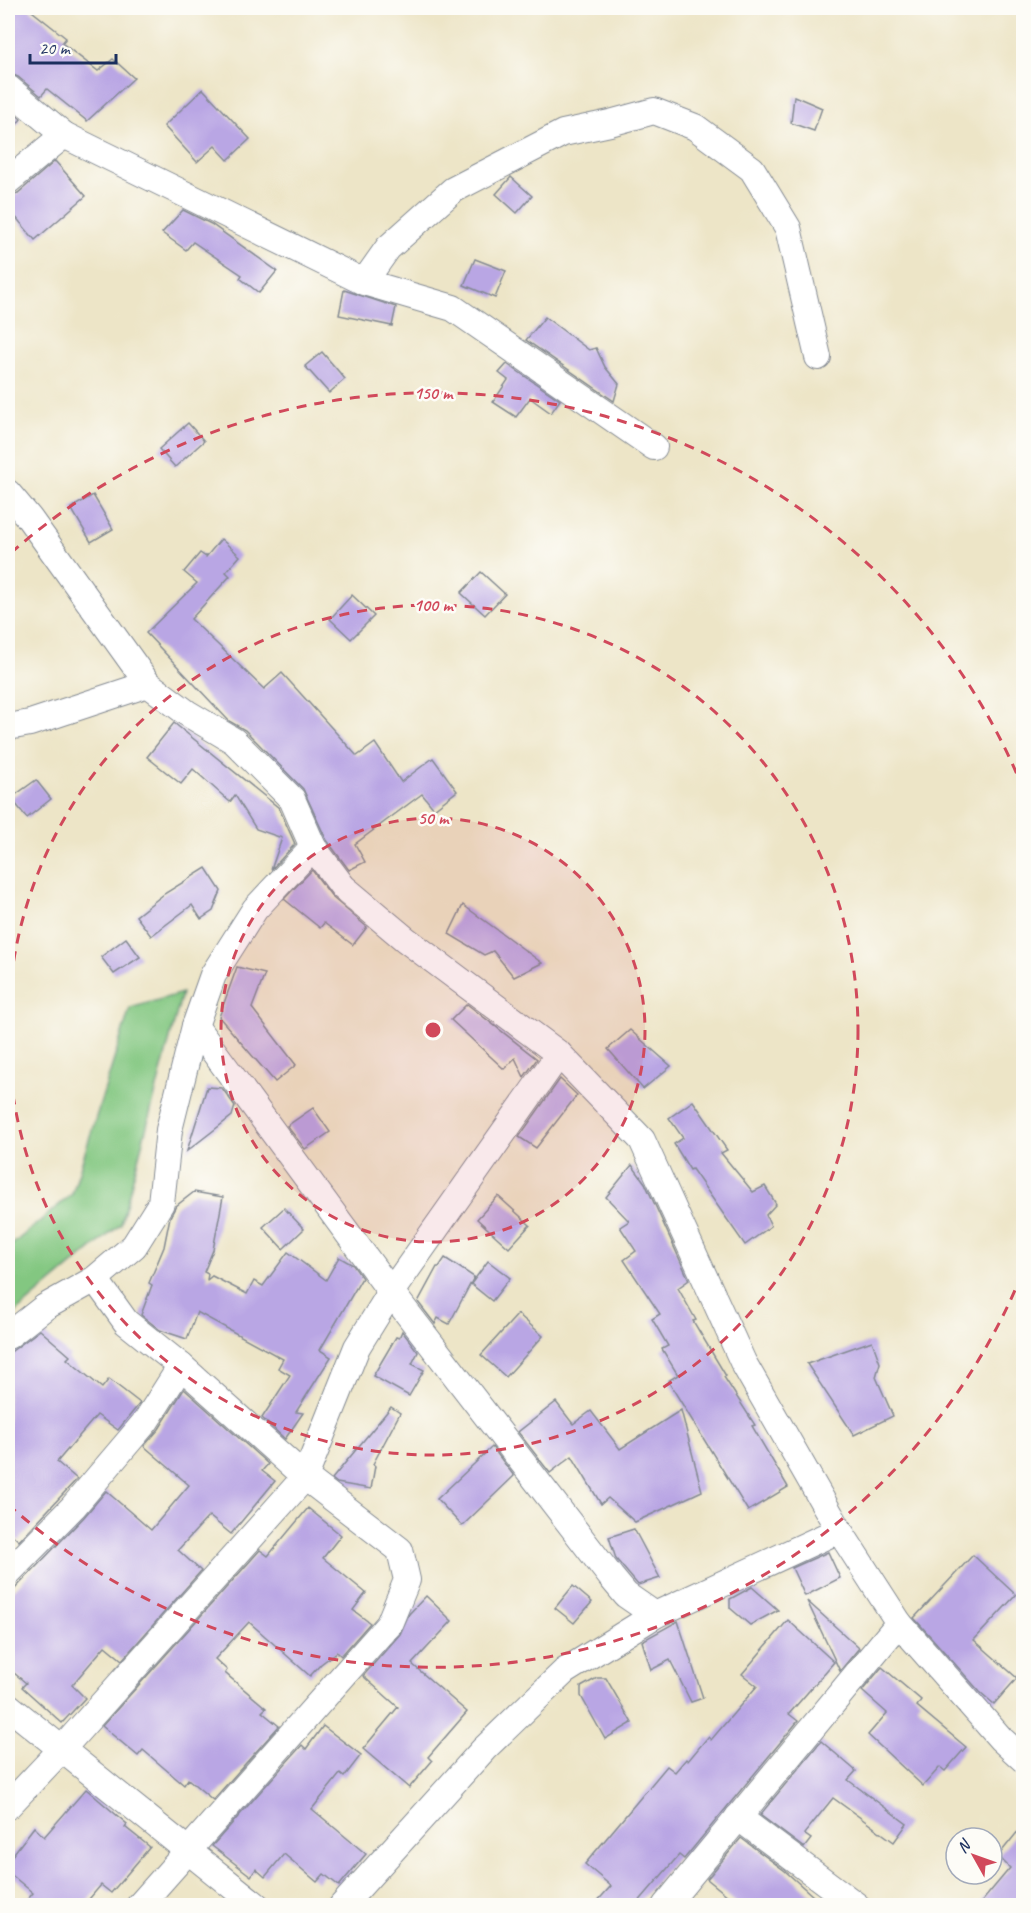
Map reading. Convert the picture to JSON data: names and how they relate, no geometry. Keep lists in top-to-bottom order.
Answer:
{
  "scale_bar": "20 m",
  "north": "top left",
  "rings": ["150 m", "100 m", "50 m"]
}
